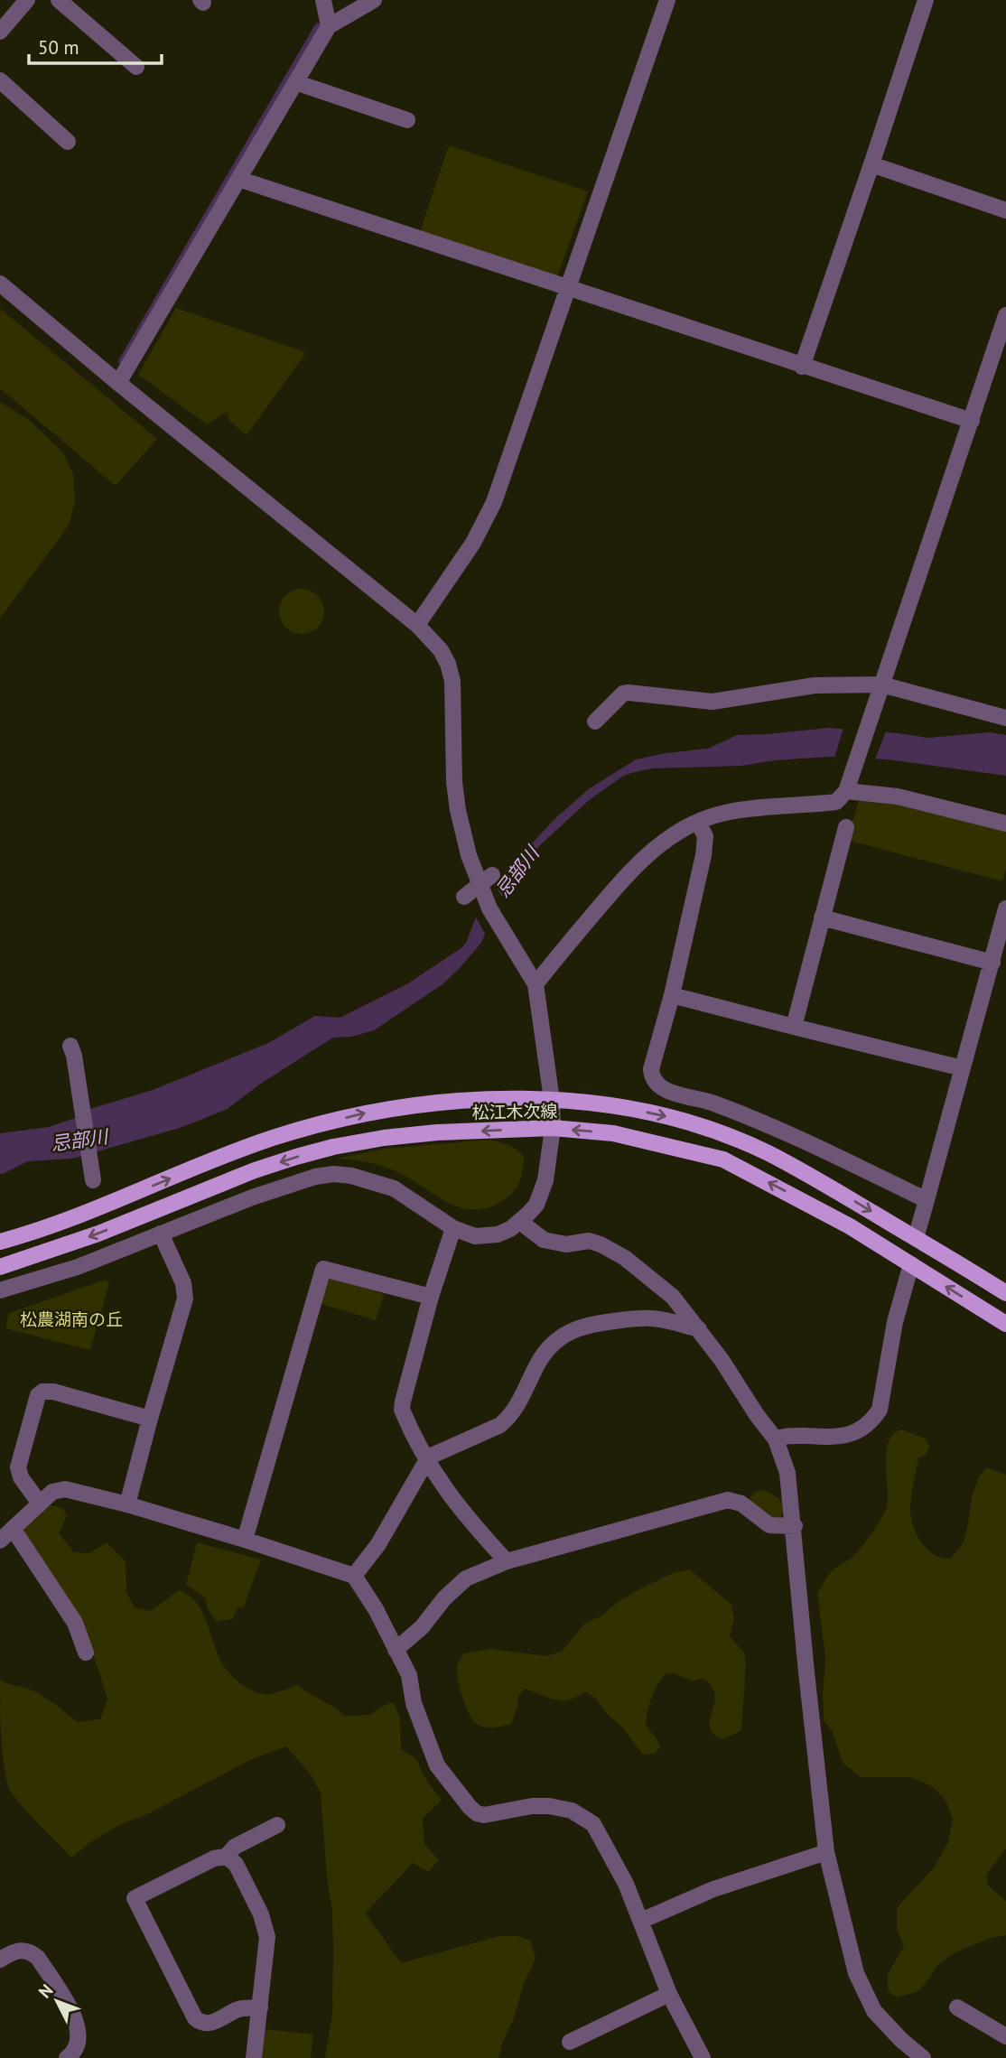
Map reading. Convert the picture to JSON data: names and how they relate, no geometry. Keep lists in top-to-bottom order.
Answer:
{
  "streets": {
    "main road": ["松江木次線"]
  },
  "water": ["忌部川"],
  "parks": ["松農湖南の丘"],
  "scale_bar": "50 m",
  "north": "top left"
}
